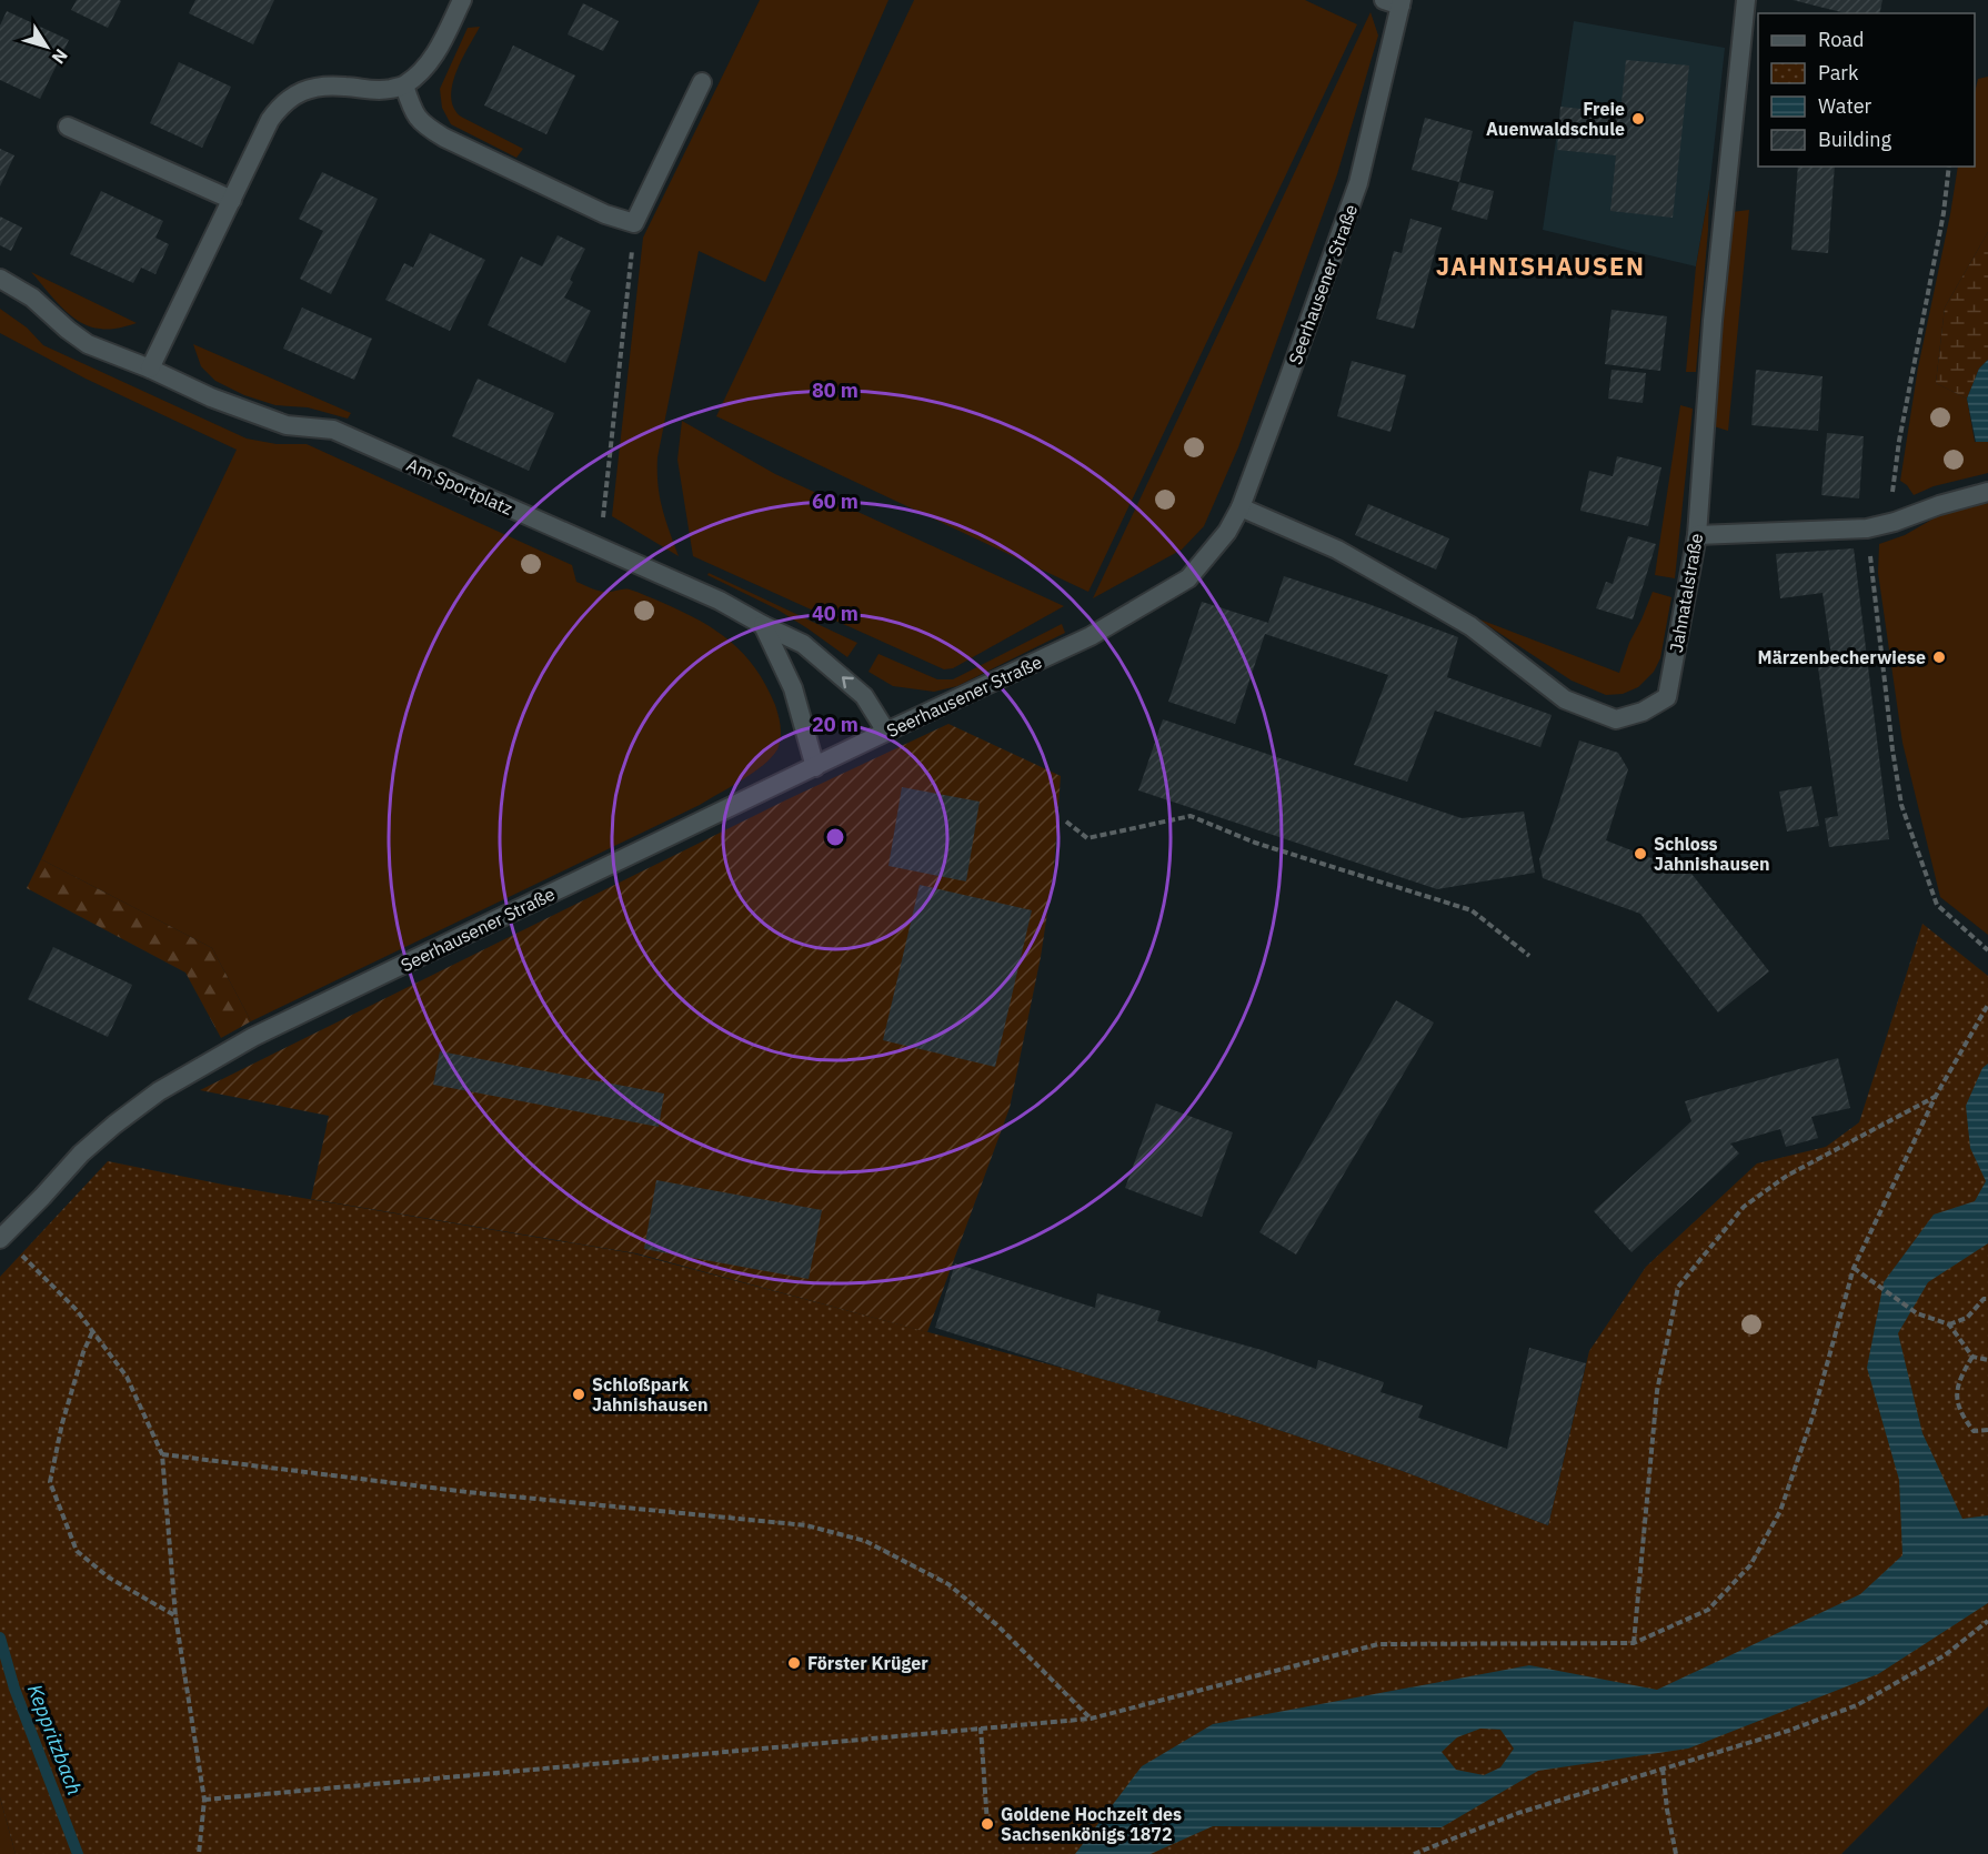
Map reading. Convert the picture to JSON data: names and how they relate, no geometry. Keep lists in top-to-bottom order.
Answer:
{
  "streets": {
    "street": ["Seerhausener Straße", "Am Sportplatz", "Jahnatalstraße"]
  },
  "crossings": [
    ["Seerhausener Straße", "Am Sportplatz"],
    ["Seerhausener Straße", "Jahnatalstraße"]
  ],
  "districts": ["JAHNISHAUSEN"],
  "water": ["Keppritzbach"],
  "places": [
    "Freie Auenwaldschule",
    "Märzenbecherwiese",
    "Schloss Jahnishausen",
    "Schloßpark Jahnishausen",
    "Förster Krüger",
    "Goldene Hochzeit des Sachsenkönigs 1872"
  ],
  "legend": [
    "Road",
    "Park",
    "Water",
    "Building"
  ],
  "north": "bottom right",
  "rings": [
    "80 m",
    "60 m",
    "40 m",
    "20 m"
  ]
}
